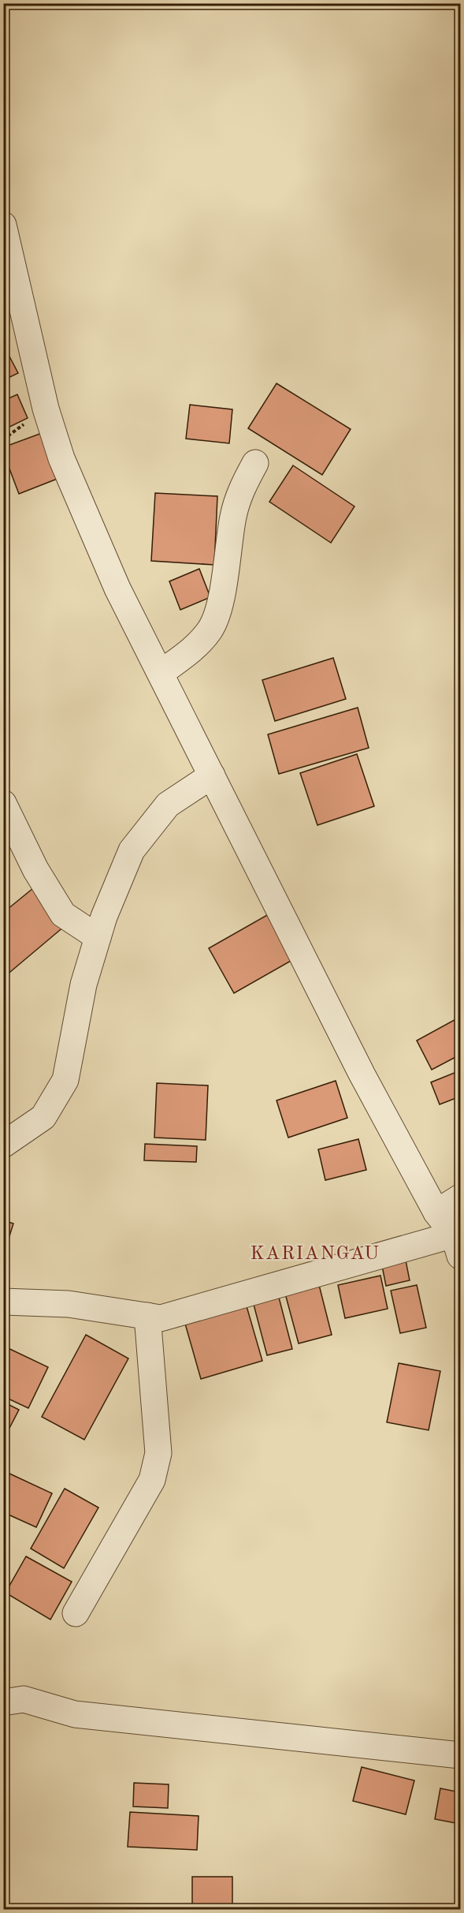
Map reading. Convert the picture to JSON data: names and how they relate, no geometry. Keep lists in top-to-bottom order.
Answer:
{
  "districts": ["KARIANGAU"]
}
